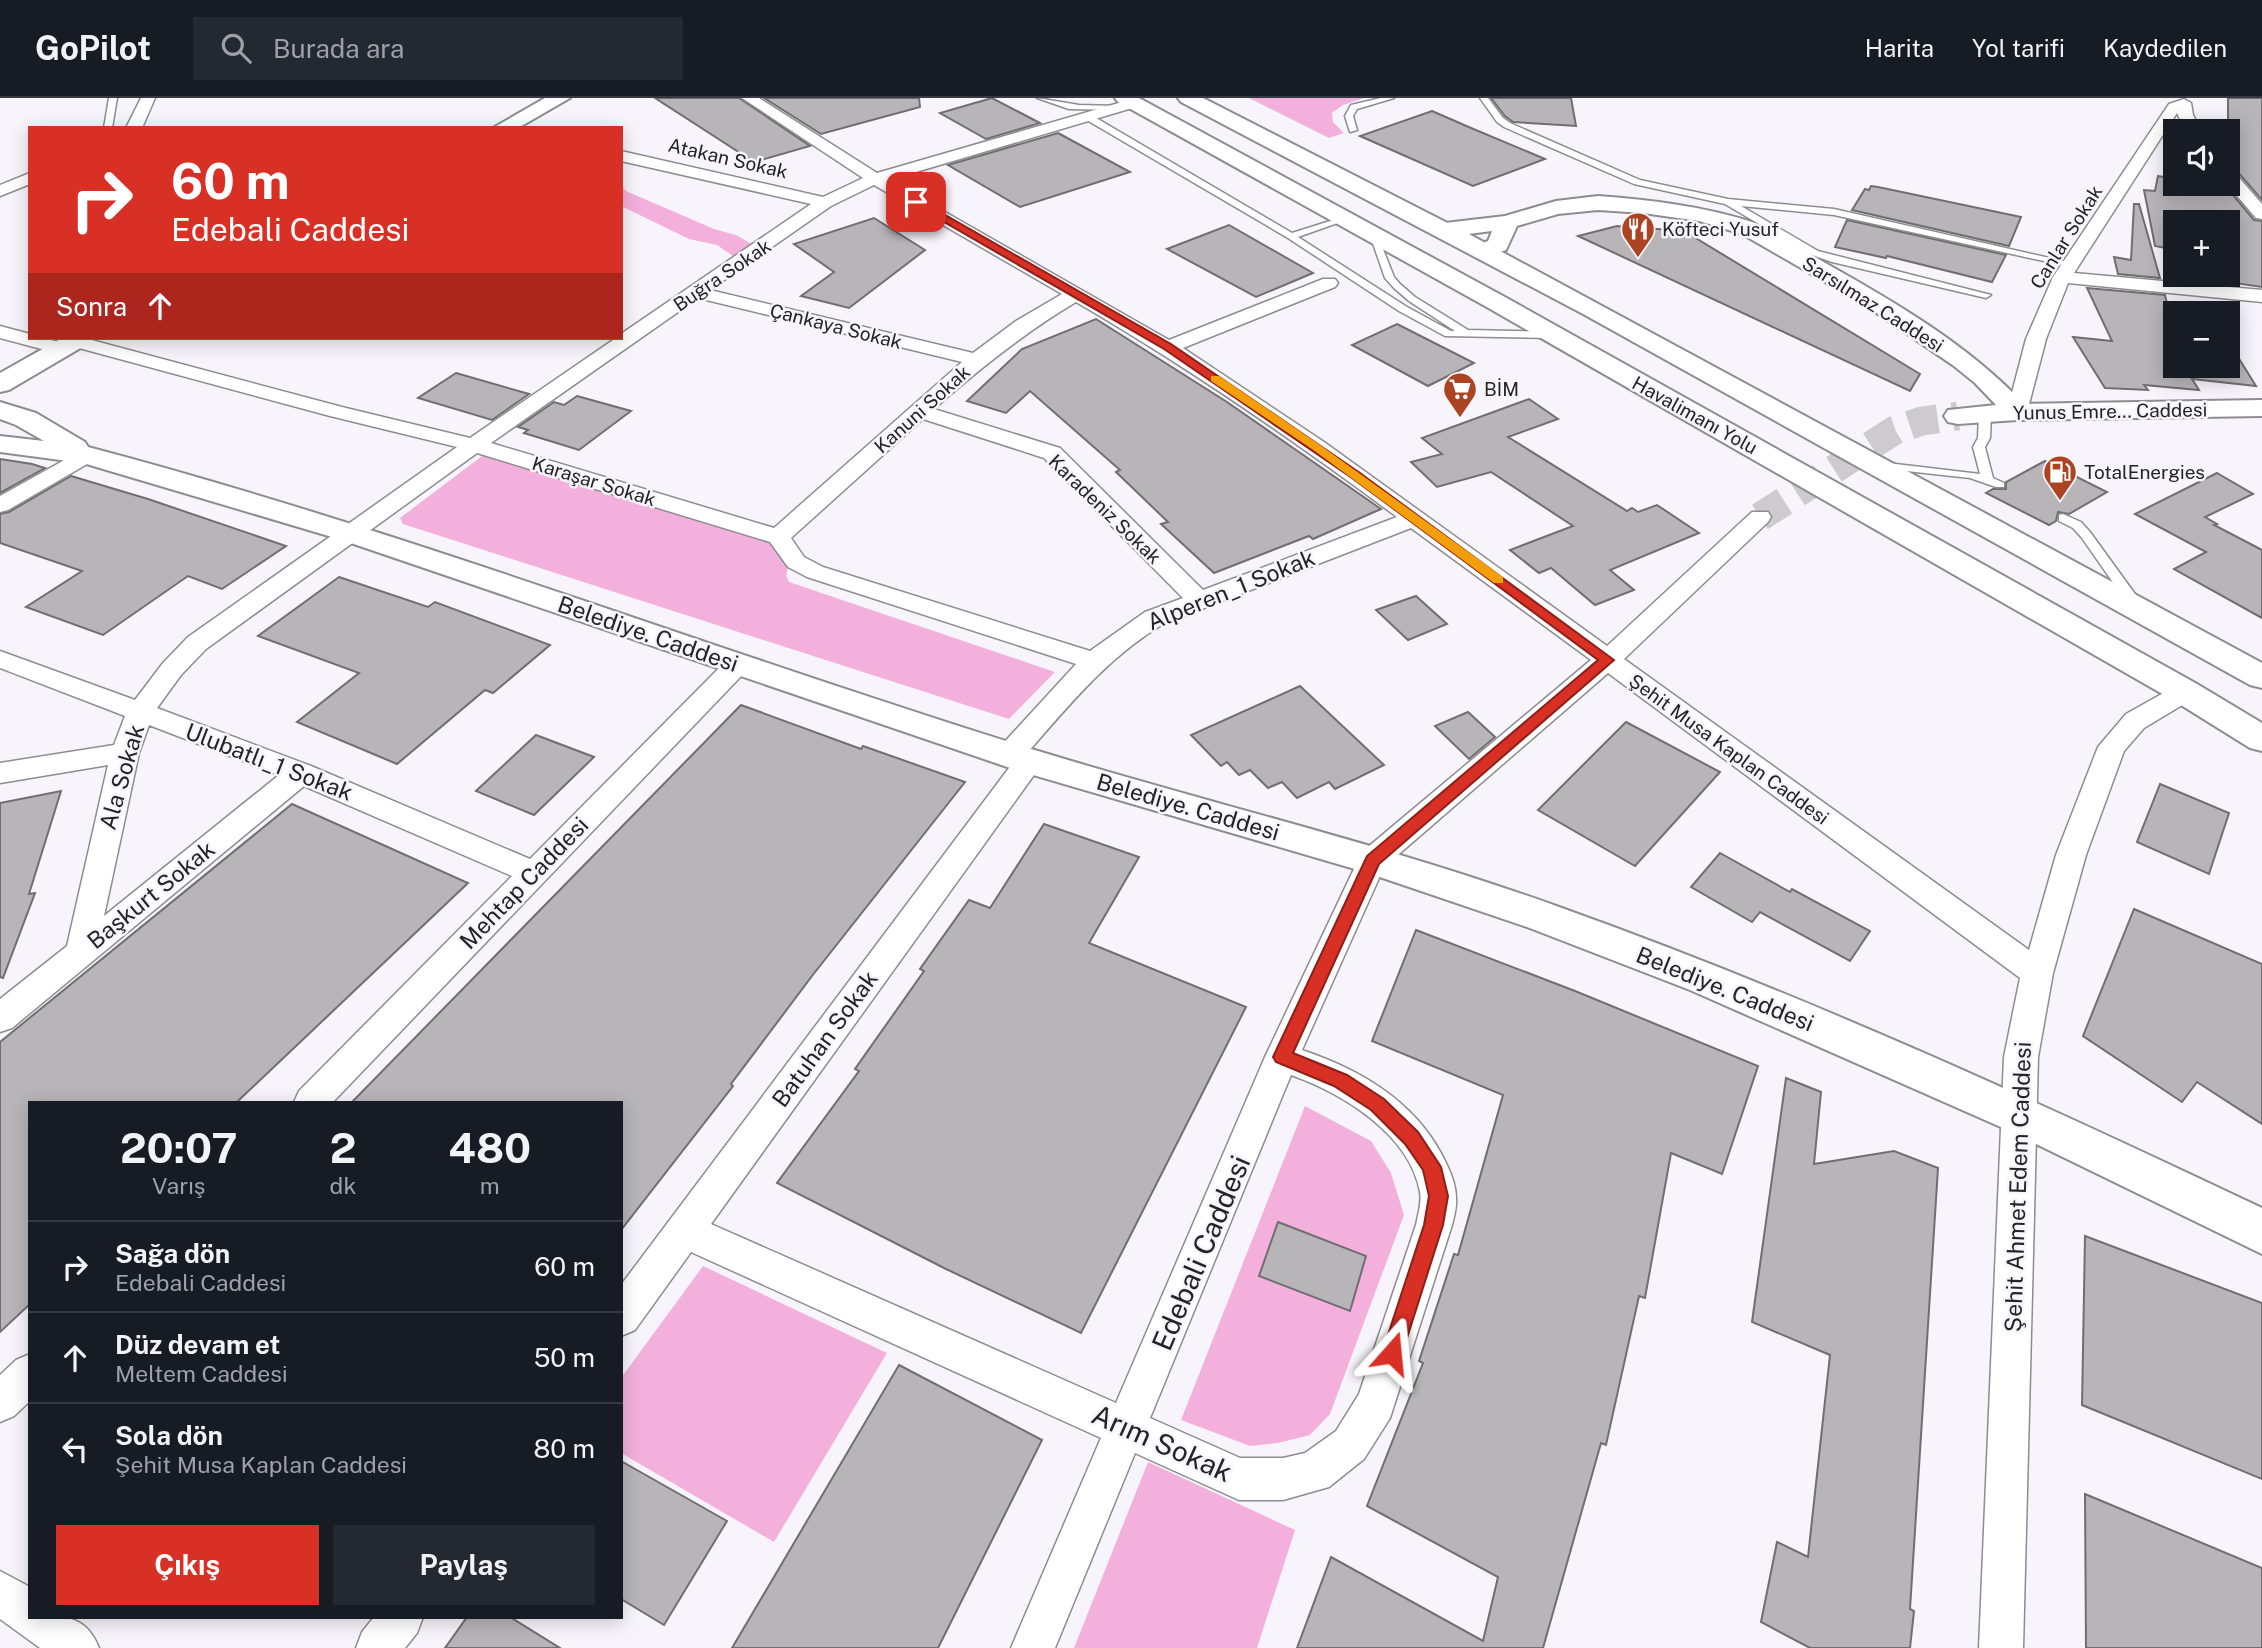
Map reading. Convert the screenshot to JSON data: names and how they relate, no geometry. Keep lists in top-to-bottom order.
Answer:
{
  "streets": {
    "main road": [
      "Sarsılmaz Caddesi",
      "Yunus Emre... Caddesi",
      "Havalimanı Yolu",
      "Belediye. Caddesi"
    ],
    "street": [
      "Atakan Sokak",
      "Canlar Sokak",
      "Buğra Sokak",
      "Çankaya Sokak",
      "Kanuni Sokak",
      "Karaşar Sokak",
      "Karadeniz Sokak",
      "Alperen_1 Sokak",
      "Şehit Musa Kaplan Caddesi",
      "Ulubatlı_1 Sokak",
      "Ala Sokak",
      "Mehtap Caddesi",
      "Başkurt Sokak",
      "Batuhan Sokak",
      "Şehit Ahmet Edem Caddesi",
      "Edebali Caddesi",
      "Arım Sokak"
    ]
  },
  "crossings": [
    ["Atakan Sokak", "Buğra Sokak"],
    ["Canlar Sokak", "Sarsılmaz Caddesi"],
    ["Canlar Sokak", "Yunus Emre... Caddesi"],
    ["Buğra Sokak", "Çankaya Sokak"],
    ["Buğra Sokak", "Havalimanı Yolu"],
    ["Buğra Sokak", "Karaşar Sokak"],
    ["Buğra Sokak", "Belediye. Caddesi"],
    ["Buğra Sokak", "Şehit Musa Kaplan Caddesi"],
    ["Buğra Sokak", "Ala Sokak"],
    ["Sarsılmaz Caddesi", "Yunus Emre... Caddesi"],
    ["Sarsılmaz Caddesi", "Havalimanı Yolu"],
    ["Çankaya Sokak", "Kanuni Sokak"],
    ["Kanuni Sokak", "Karaşar Sokak"],
    ["Kanuni Sokak", "Karadeniz Sokak"],
    ["Kanuni Sokak", "Şehit Musa Kaplan Caddesi"],
    ["Havalimanı Yolu", "Şehit Ahmet Edem Caddesi"],
    ["Karadeniz Sokak", "Alperen_1 Sokak"],
    ["Alperen_1 Sokak", "Belediye. Caddesi"],
    ["Alperen_1 Sokak", "Şehit Musa Kaplan Caddesi"],
    ["Alperen_1 Sokak", "Batuhan Sokak"],
    ["Belediye. Caddesi", "Ala Sokak"],
    ["Belediye. Caddesi", "Mehtap Caddesi"],
    ["Belediye. Caddesi", "Batuhan Sokak"],
    ["Belediye. Caddesi", "Şehit Ahmet Edem Caddesi"],
    ["Belediye. Caddesi", "Edebali Caddesi"],
    ["Şehit Musa Kaplan Caddesi", "Şehit Ahmet Edem Caddesi"],
    ["Ulubatlı_1 Sokak", "Ala Sokak"],
    ["Ulubatlı_1 Sokak", "Mehtap Caddesi"],
    ["Ulubatlı_1 Sokak", "Başkurt Sokak"],
    ["Ala Sokak", "Başkurt Sokak"],
    ["Batuhan Sokak", "Arım Sokak"],
    ["Edebali Caddesi", "Arım Sokak"]
  ],
  "places": {
    "restaurant": ["Köfteci Yusuf"],
    "supermarket": ["BİM"],
    "fuel station": ["TotalEnergies"]
  },
  "page": {
    "header": "GoPilot",
    "search": "Burada ara",
    "nav": ["Harita", "Yol tarifi", "Kaydedilen"],
    "map_buttons": ["+", "−"],
    "turn": ["60 m", "Edebali Caddesi"],
    "then": "Sonra",
    "eta": [
      "20:07",
      "Varış",
      "2",
      "dk",
      "480",
      "m"
    ],
    "list": [
      {
        "name": "Sağa dön",
        "note": "Edebali Caddesi",
        "value": "60 m"
      },
      {
        "name": "Düz devam et",
        "note": "Meltem Caddesi",
        "value": "50 m"
      },
      {
        "name": "Sola dön",
        "note": "Şehit Musa Kaplan Caddesi",
        "value": "80 m"
      }
    ],
    "buttons": ["Çıkış", "Paylaş"]
  }
}
